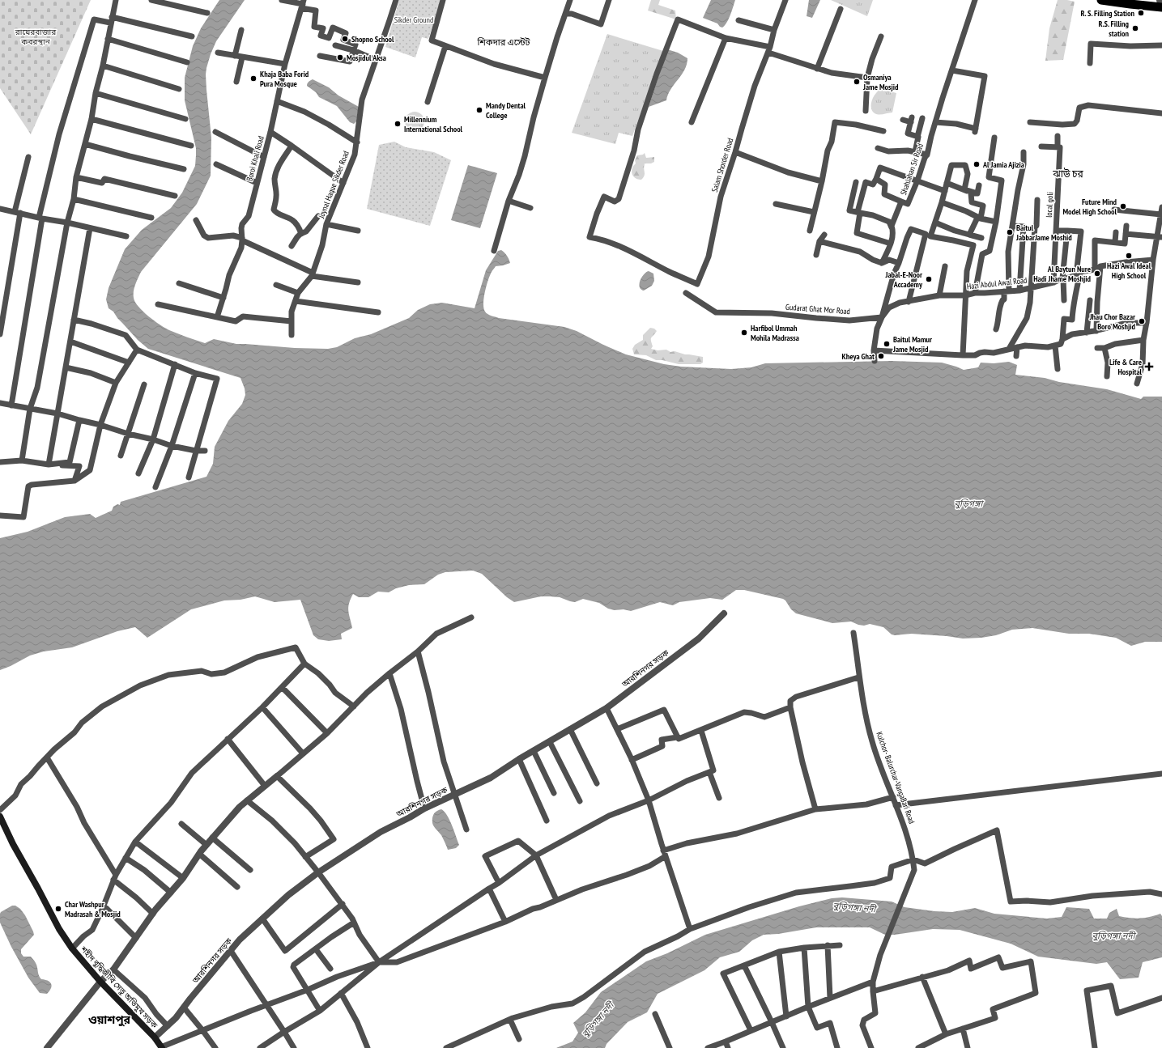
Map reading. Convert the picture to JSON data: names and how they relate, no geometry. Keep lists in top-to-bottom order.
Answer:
{
  "streets": {
    "main road": ["শহীদ বুদ্ধিজীবি সেতু অভিমুখ সড়ক"],
    "street": [
      "Boroi Khali Road",
      "Salam Shorder Road",
      "ShahJahan Sir Road",
      "Joynal Haque Sikder Road",
      "local goli",
      "Hazi Abdul Awal Road",
      "Gudarat Ghat Mor Road",
      "আরশিনগর সড়ক",
      "Kulchor- Balurchar-VangaBari Road"
    ]
  },
  "crossings": [
    ["local goli", "Hazi Abdul Awal Road"],
    ["Hazi Abdul Awal Road", "Gudarat Ghat Mor Road"],
    ["আরশিনগর সড়ক", "শহীদ বুদ্ধিজীবি সেতু অভিমুখ সড়ক"]
  ],
  "districts": ["শিকদার এস্টেট", "ঝাউ চর", "ওয়াশপুর"],
  "water": ["বুড়িগঙ্গা", "বুড়িগঙ্গা নদী"],
  "parks": ["Sikder Ground", "রায়েরবাজার কবরস্থান"],
  "places": {
    "other": [
      "R. S. Filling Station",
      "R.S. Filling station",
      "Shopno School",
      "Mosjidul Aksa",
      "Khaja Baba Forid Pura Mosque",
      "Osmaniya Jame Mosjid",
      "Mandy Dental College",
      "Millennium International School",
      "Al Jamia Ajizia",
      "Future Mind Model High School",
      "Baitul JabbarJame Moshid",
      "Hazi Awal Ideal High School",
      "Al Baytun Nure Hadi Jhame Moshjid",
      "Jabal-E-Noor Accademy",
      "Jhau Chor Bazar Boro Moshjid",
      "Harfibol Ummah Mohila Madrassa",
      "Baitul Mamur Jame Mosjid",
      "Kheya Ghat",
      "Char Washpur Madrasah & Mosjid"
    ],
    "health": ["Life & Care Hospital"]
  }
}
